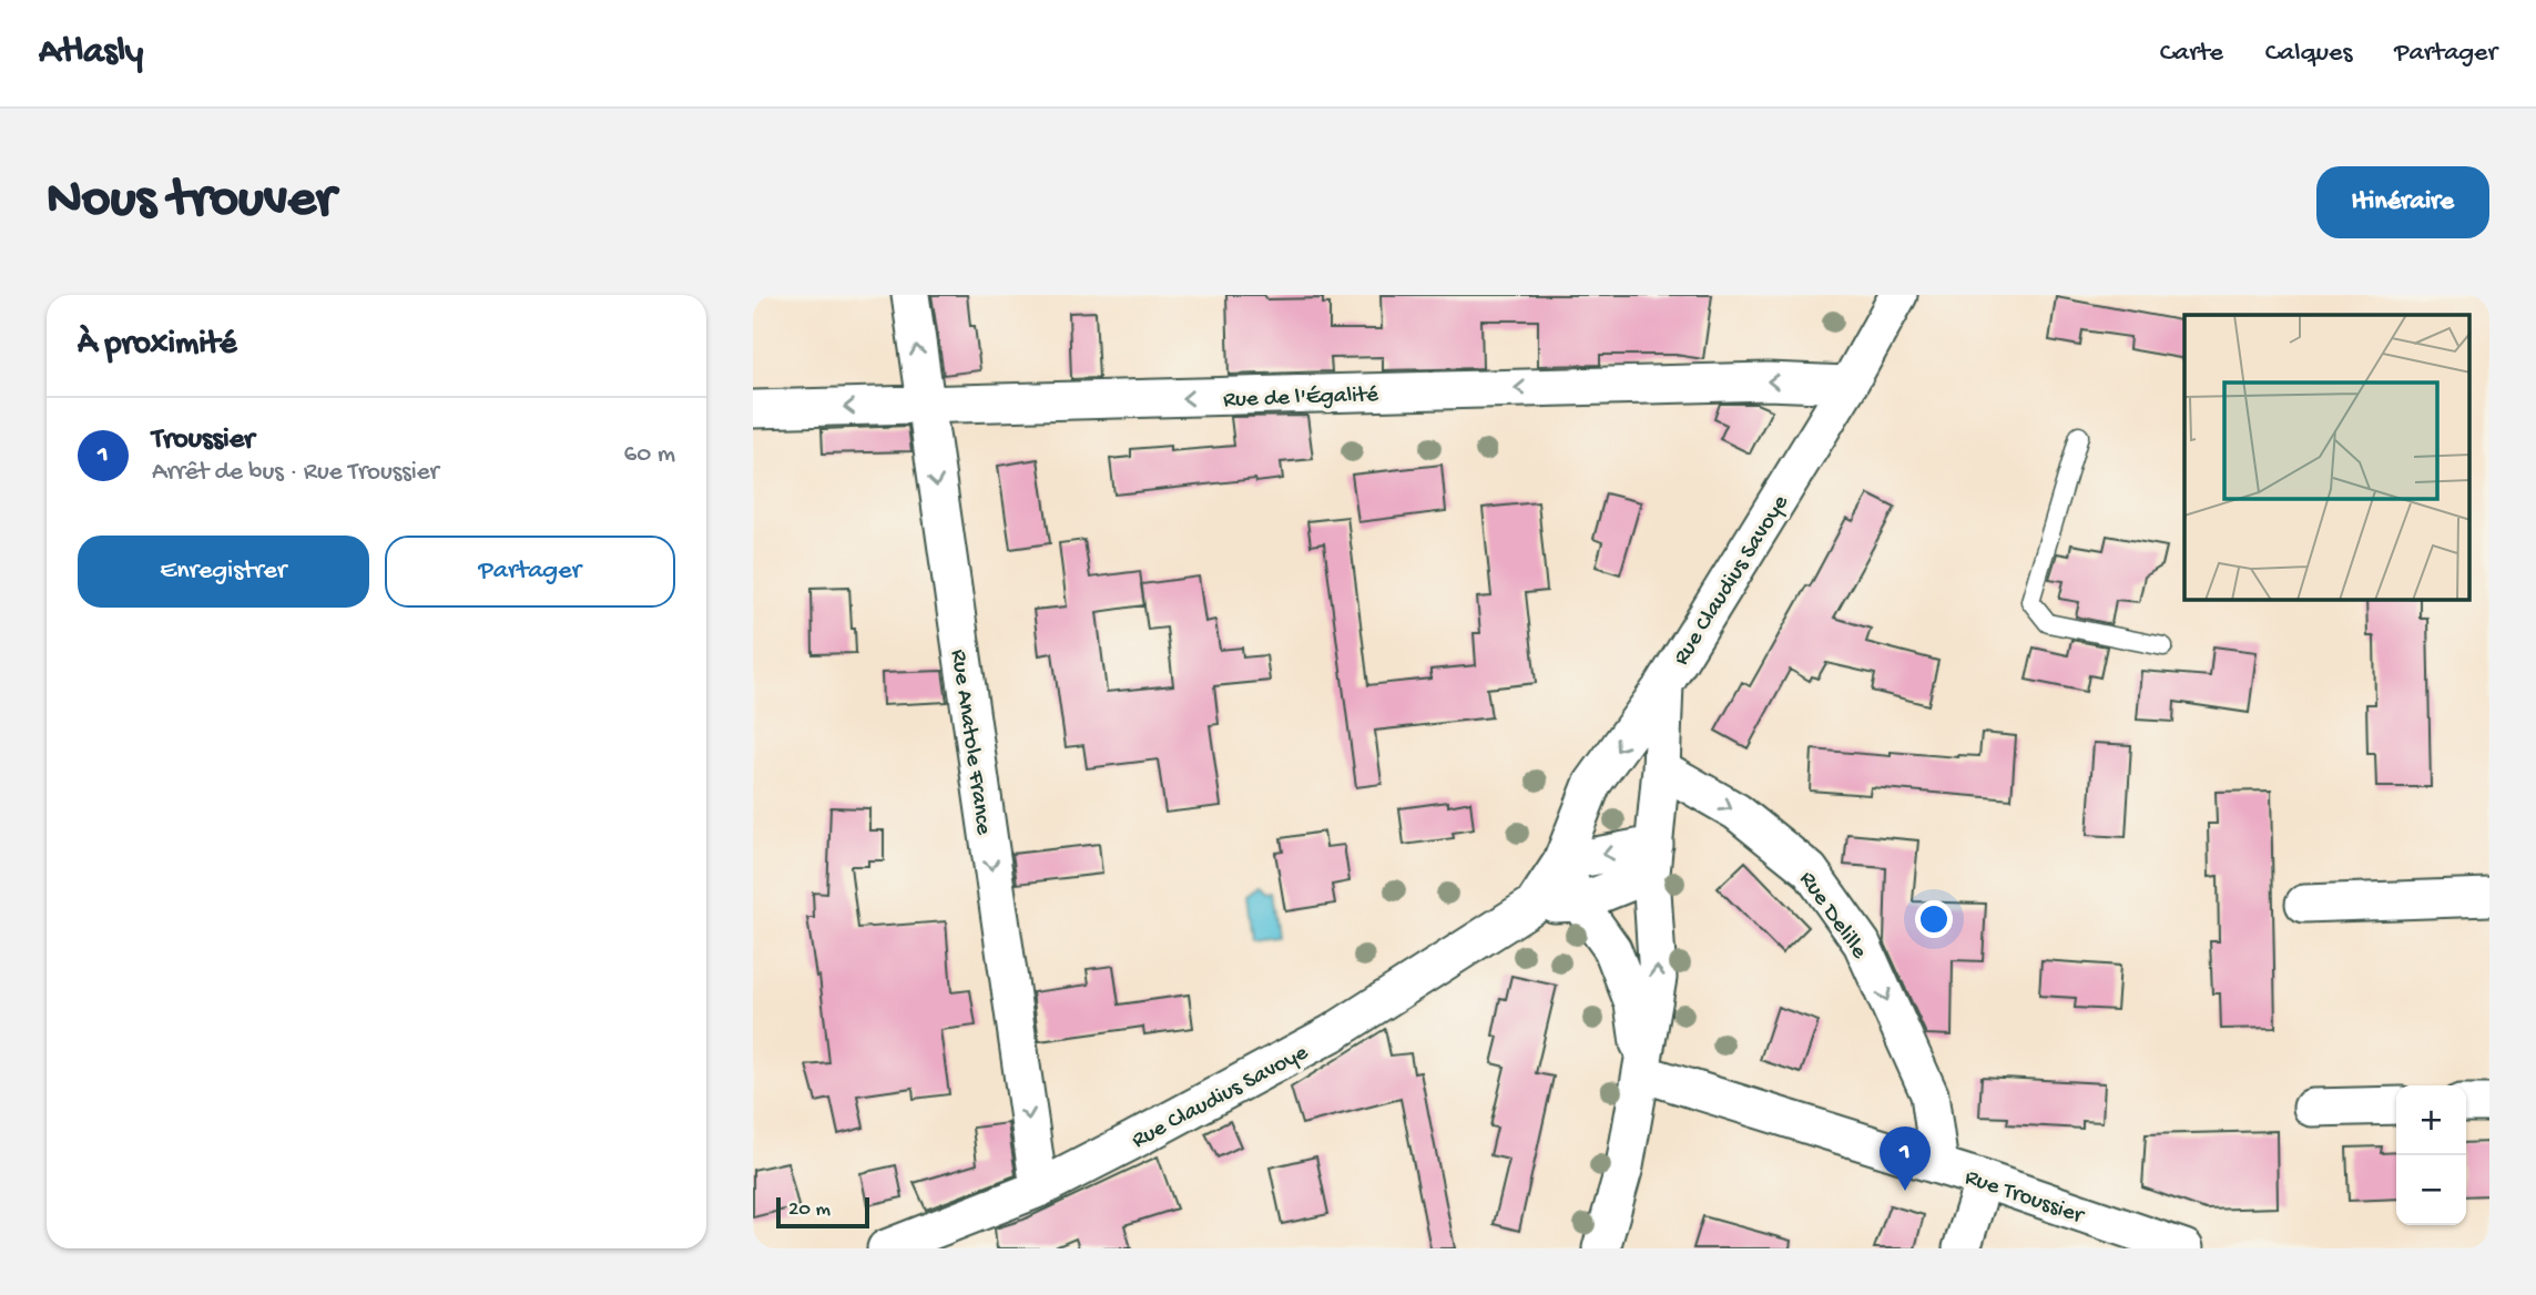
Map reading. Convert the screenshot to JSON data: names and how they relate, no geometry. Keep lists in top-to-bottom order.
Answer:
{
  "streets": {
    "street": [
      "Rue de l'Égalité",
      "Rue Claudius Savoye",
      "Rue Anatole France",
      "Rue Delille",
      "Rue Troussier"
    ]
  },
  "crossings": [
    ["Rue de l'Égalité", "Rue Claudius Savoye"],
    ["Rue de l'Égalité", "Rue Anatole France"],
    ["Rue Claudius Savoye", "Rue Anatole France"],
    ["Rue Delille", "Rue Troussier"]
  ],
  "one_way": ["Rue de l'Égalité"],
  "scale_bar": "20 m",
  "page": {
    "header": "Atlasly",
    "nav": ["Carte", "Calques", "Partager"],
    "buttons": [
      "Itinéraire",
      ["Enregistrer", "Partager"]
    ],
    "title": "Nous trouver",
    "heading": "À proximité",
    "list": [
      {
        "mark": "1",
        "name": "Troussier",
        "note": "Arrêt de bus · Rue Troussier",
        "value": "60 m"
      }
    ],
    "map_buttons": ["+", "−"],
    "pins": "1",
    "scale": "20 m"
  }
}
